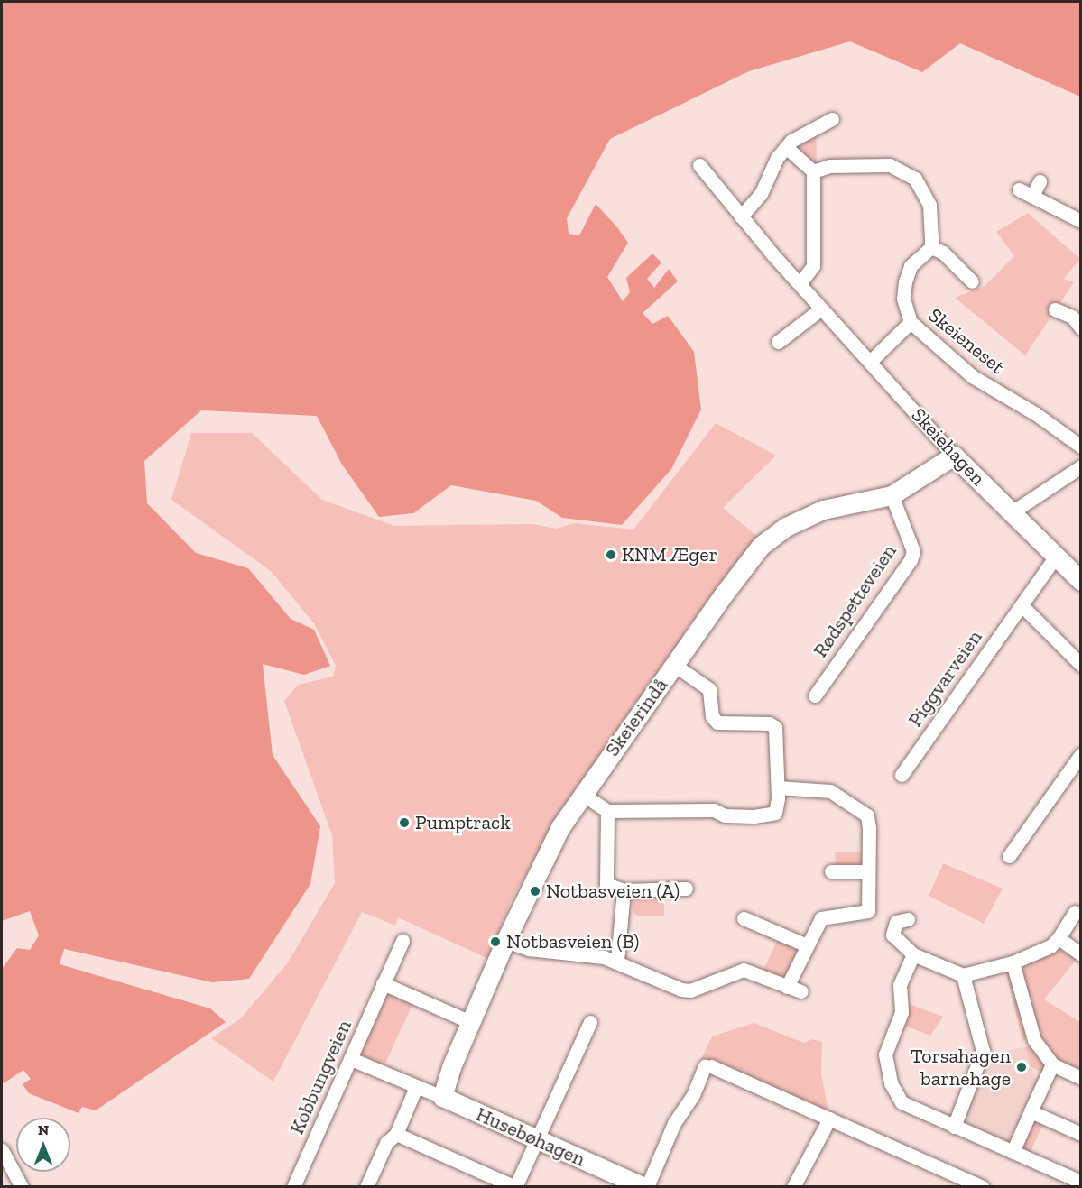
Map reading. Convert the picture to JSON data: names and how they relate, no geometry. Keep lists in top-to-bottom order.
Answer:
{
  "streets": {
    "street": [
      "Skeieneset",
      "Skeiehagen",
      "Rødspetteveien",
      "Piggvarveien",
      "Skeierindå",
      "Kobbungveien",
      "Husebøhagen"
    ]
  },
  "crossings": [
    ["Skeieneset", "Skeiehagen"],
    ["Skeiehagen", "Piggvarveien"],
    ["Skeiehagen", "Skeierindå"],
    ["Rødspetteveien", "Skeierindå"],
    ["Skeierindå", "Husebøhagen"],
    ["Kobbungveien", "Husebøhagen"]
  ],
  "places": [
    "KNM Æger",
    "Pumptrack",
    "Notbasveien (A)",
    "Notbasveien (B)",
    "Torsahagen barnehage"
  ],
  "north": "top"
}
